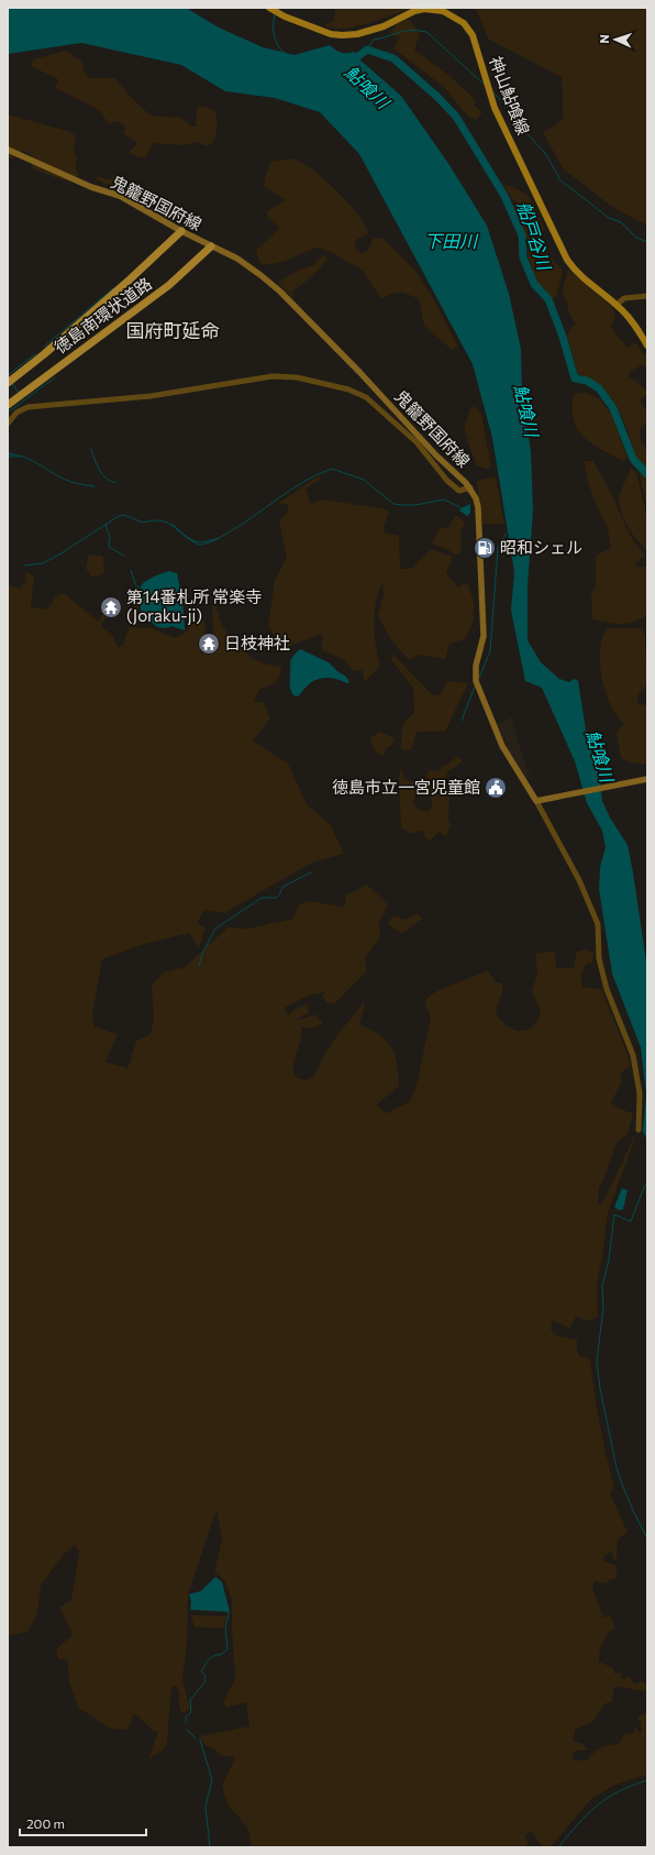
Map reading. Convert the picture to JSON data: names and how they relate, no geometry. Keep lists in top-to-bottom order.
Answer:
{
  "streets": {
    "highway": ["徳島南環状道路"],
    "main road": ["神山鮎喰線", "鬼籠野国府線"]
  },
  "crossings": [
    ["鬼籠野国府線", "徳島南環状道路"]
  ],
  "districts": ["国府町延命"],
  "water": ["鮎喰川", "船戸谷川", "下田川"],
  "places": {
    "fuel station": ["昭和シェル"],
    "temple": ["第14番札所 常楽寺 (Joraku-ji)", "日枝神社"],
    "public building": ["徳島市立一宮児童館"]
  },
  "scale_bar": "200 m",
  "north": "left"
}
